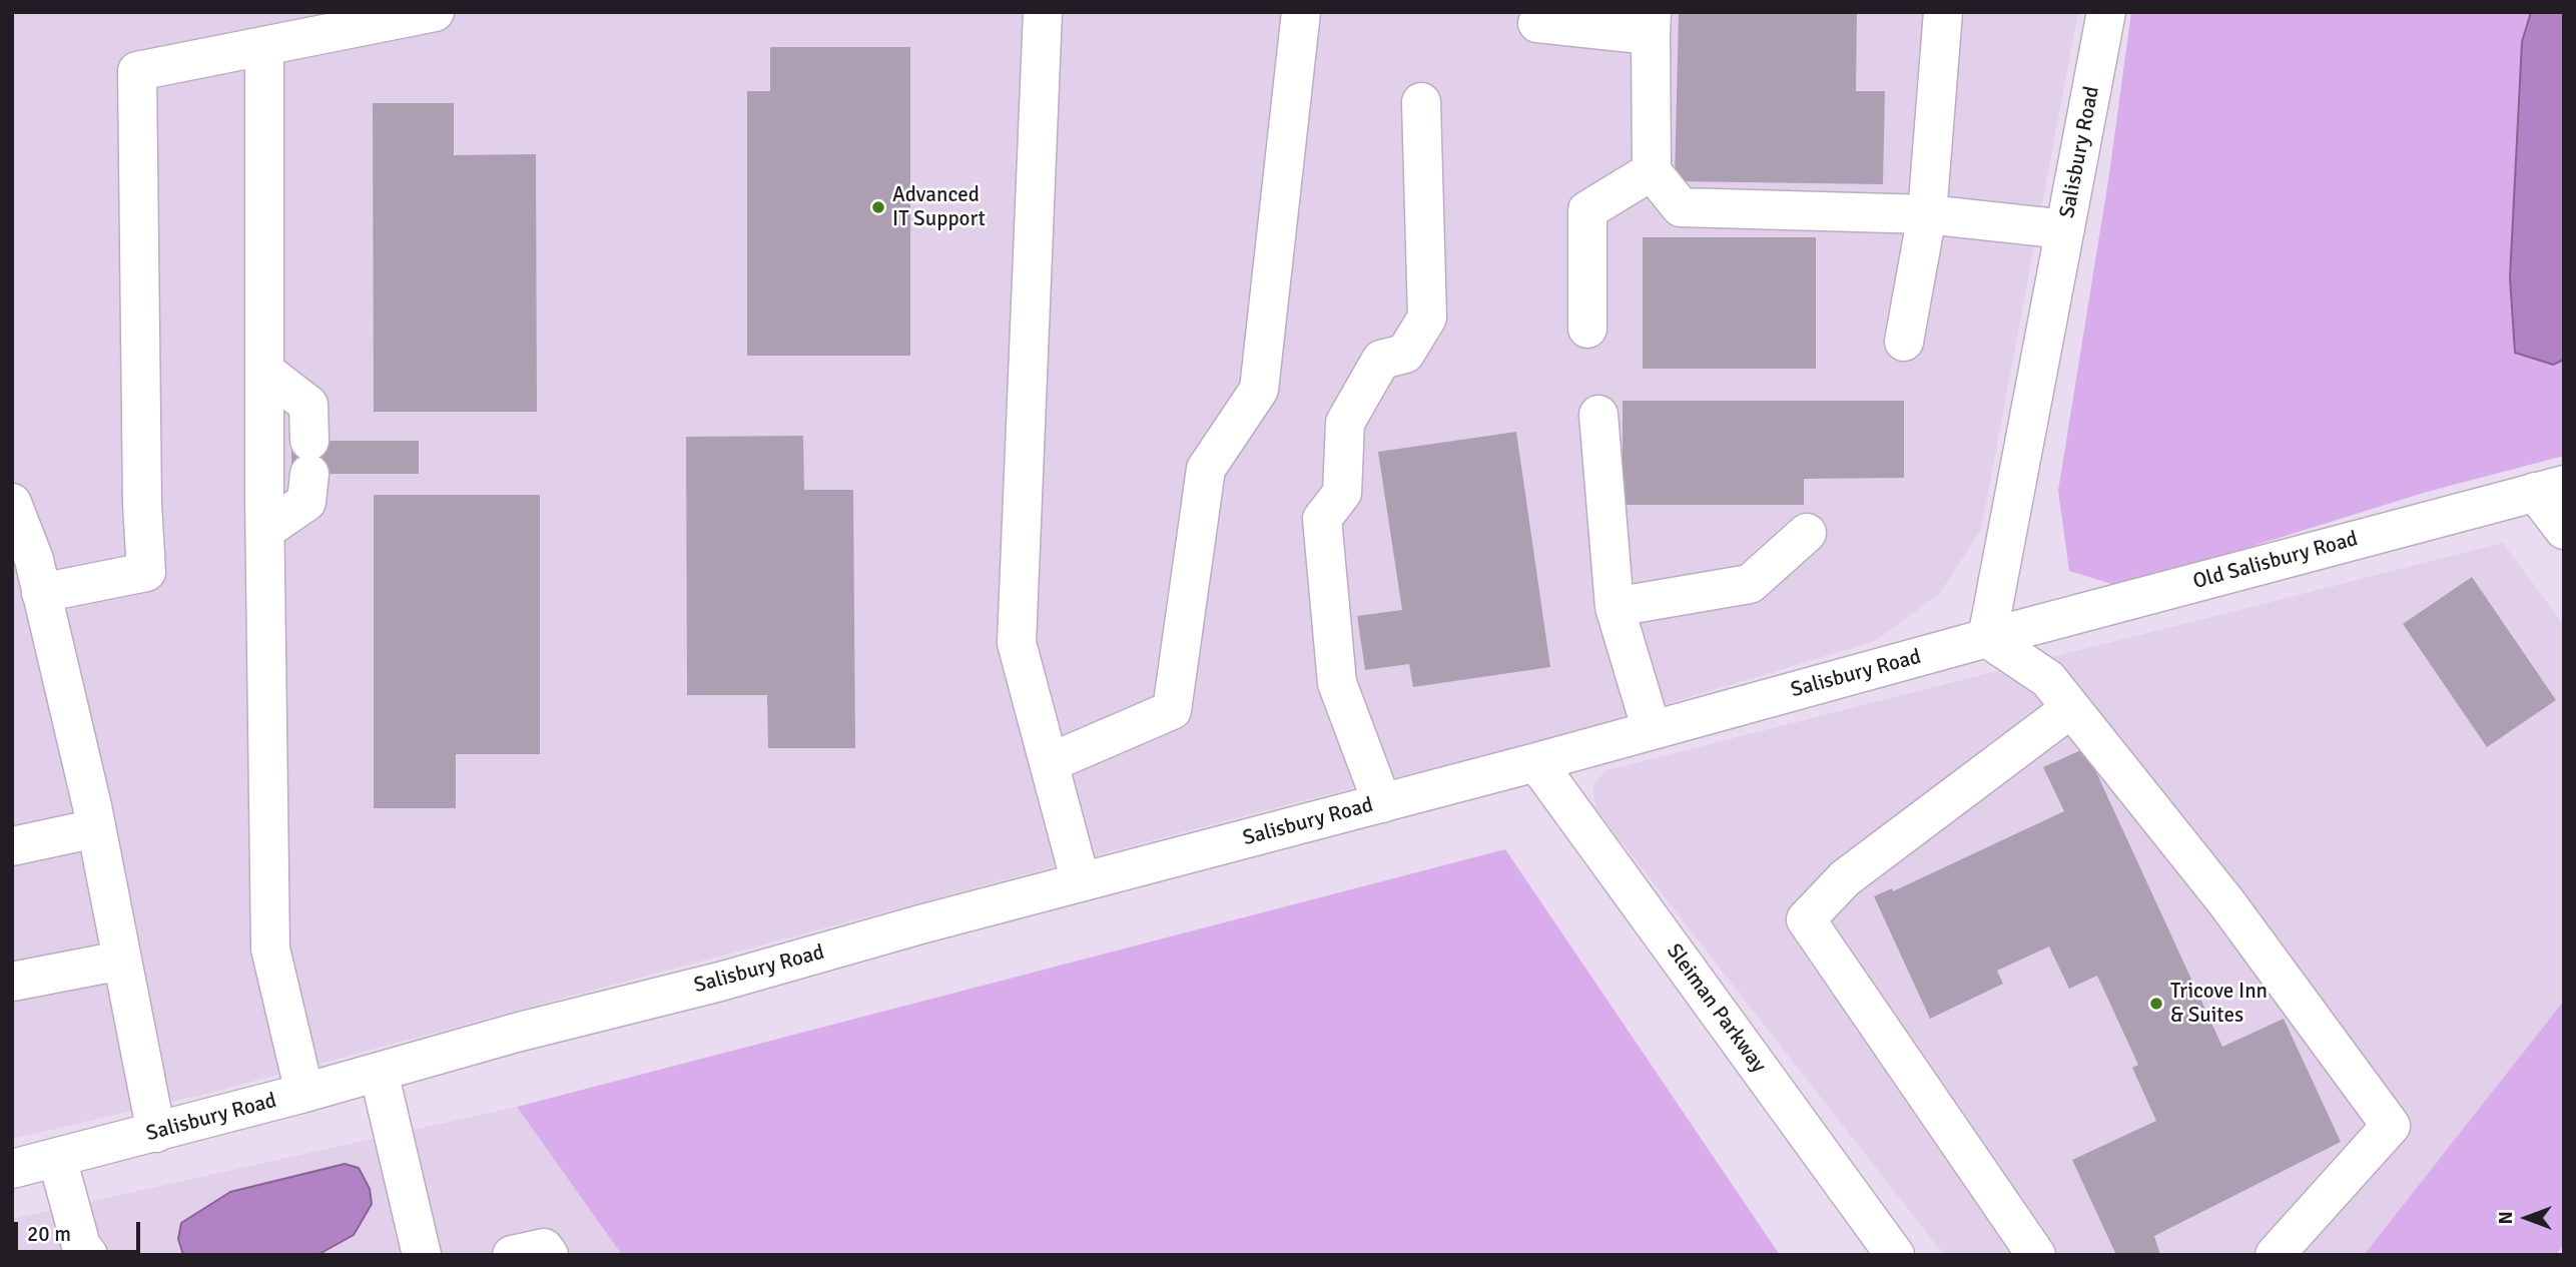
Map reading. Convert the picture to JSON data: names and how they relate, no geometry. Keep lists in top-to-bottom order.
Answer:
{
  "streets": {
    "street": ["Salisbury Road", "Old Salisbury Road", "Sleiman Parkway"]
  },
  "crossings": [
    ["Salisbury Road", "Old Salisbury Road"],
    ["Salisbury Road", "Sleiman Parkway"]
  ],
  "places": ["Advanced IT Support", "Tricove Inn & Suites"],
  "scale_bar": "20 m",
  "north": "left"
}
